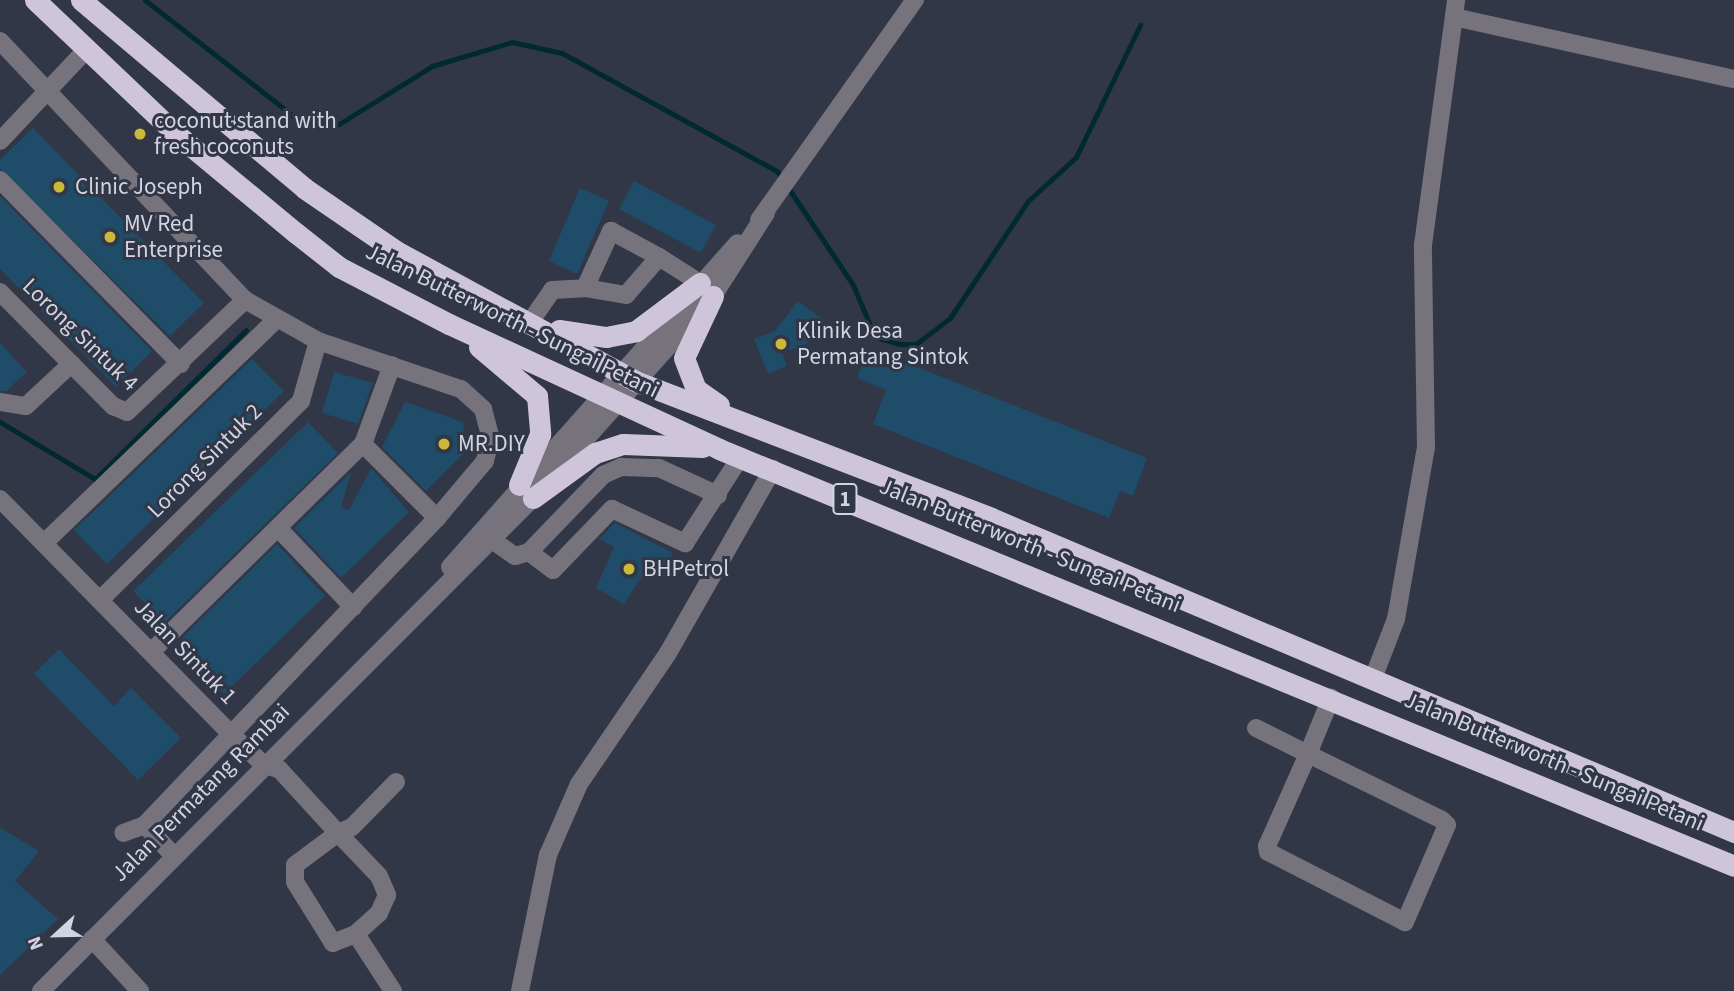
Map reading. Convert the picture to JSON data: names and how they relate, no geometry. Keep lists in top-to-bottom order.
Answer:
{
  "streets": {
    "highway": ["Jalan Butterworth - Sungai Petani", "1"],
    "street": [
      "Lorong Sintuk 4",
      "Lorong Sintuk 2",
      "Jalan Sintuk 1",
      "Jalan Permatang Rambai"
    ]
  },
  "crossings": [
    ["Jalan Butterworth - Sungai Petani", "Jalan Permatang Rambai"],
    ["Lorong Sintuk 2", "Jalan Sintuk 1"],
    ["Jalan Sintuk 1", "Jalan Permatang Rambai"]
  ],
  "places": [
    "coconut stand with fresh coconuts",
    "Clinic Joseph",
    "MV Red Enterprise",
    "Klinik Desa Permatang Sintok",
    "MR.DIY",
    "BHPetrol"
  ],
  "north": "left"
}
